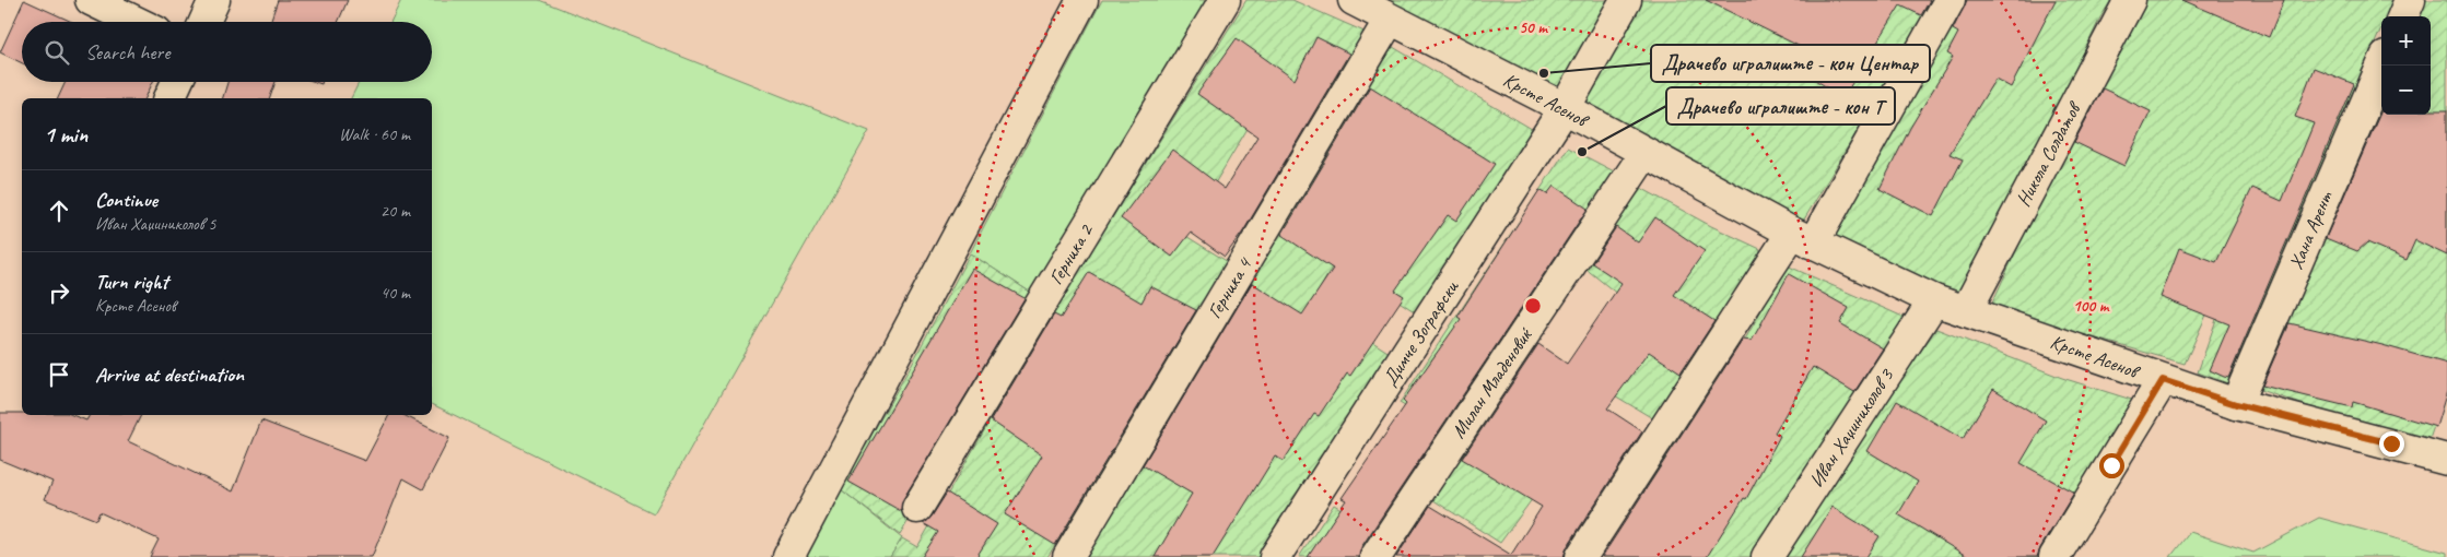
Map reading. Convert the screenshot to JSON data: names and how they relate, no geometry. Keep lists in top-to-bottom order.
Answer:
{
  "streets": {
    "street": [
      "Крсте Асенов",
      "Никола Солдатов",
      "Хана Арент",
      "Герника 2",
      "Герника 4",
      "Димче Зографски",
      "Милан Младеновиќ",
      "Иван Хаџиниколов 3"
    ]
  },
  "crossings": [
    ["Крсте Асенов", "Никола Солдатов"],
    ["Крсте Асенов", "Хана Арент"],
    ["Крсте Асенов", "Герника 4"],
    ["Крсте Асенов", "Димче Зографски"],
    ["Крсте Асенов", "Милан Младеновиќ"],
    ["Крсте Асенов", "Иван Хаџиниколов 3"]
  ],
  "places": ["Драчево игралиште - кон Центар", "Драчево игралиште - кон T"],
  "page": {
    "map_buttons": ["+", "−"],
    "search": "Search here",
    "heading": ["1 min", "Walk · 60 m"],
    "list": [
      ["Continue", "Иван Хаџиниколов 5", "20 m"],
      ["Turn right", "Крсте Асенов", "40 m"],
      "Arrive at destination"
    ]
  },
  "rings": ["50 m", "100 m"]
}
